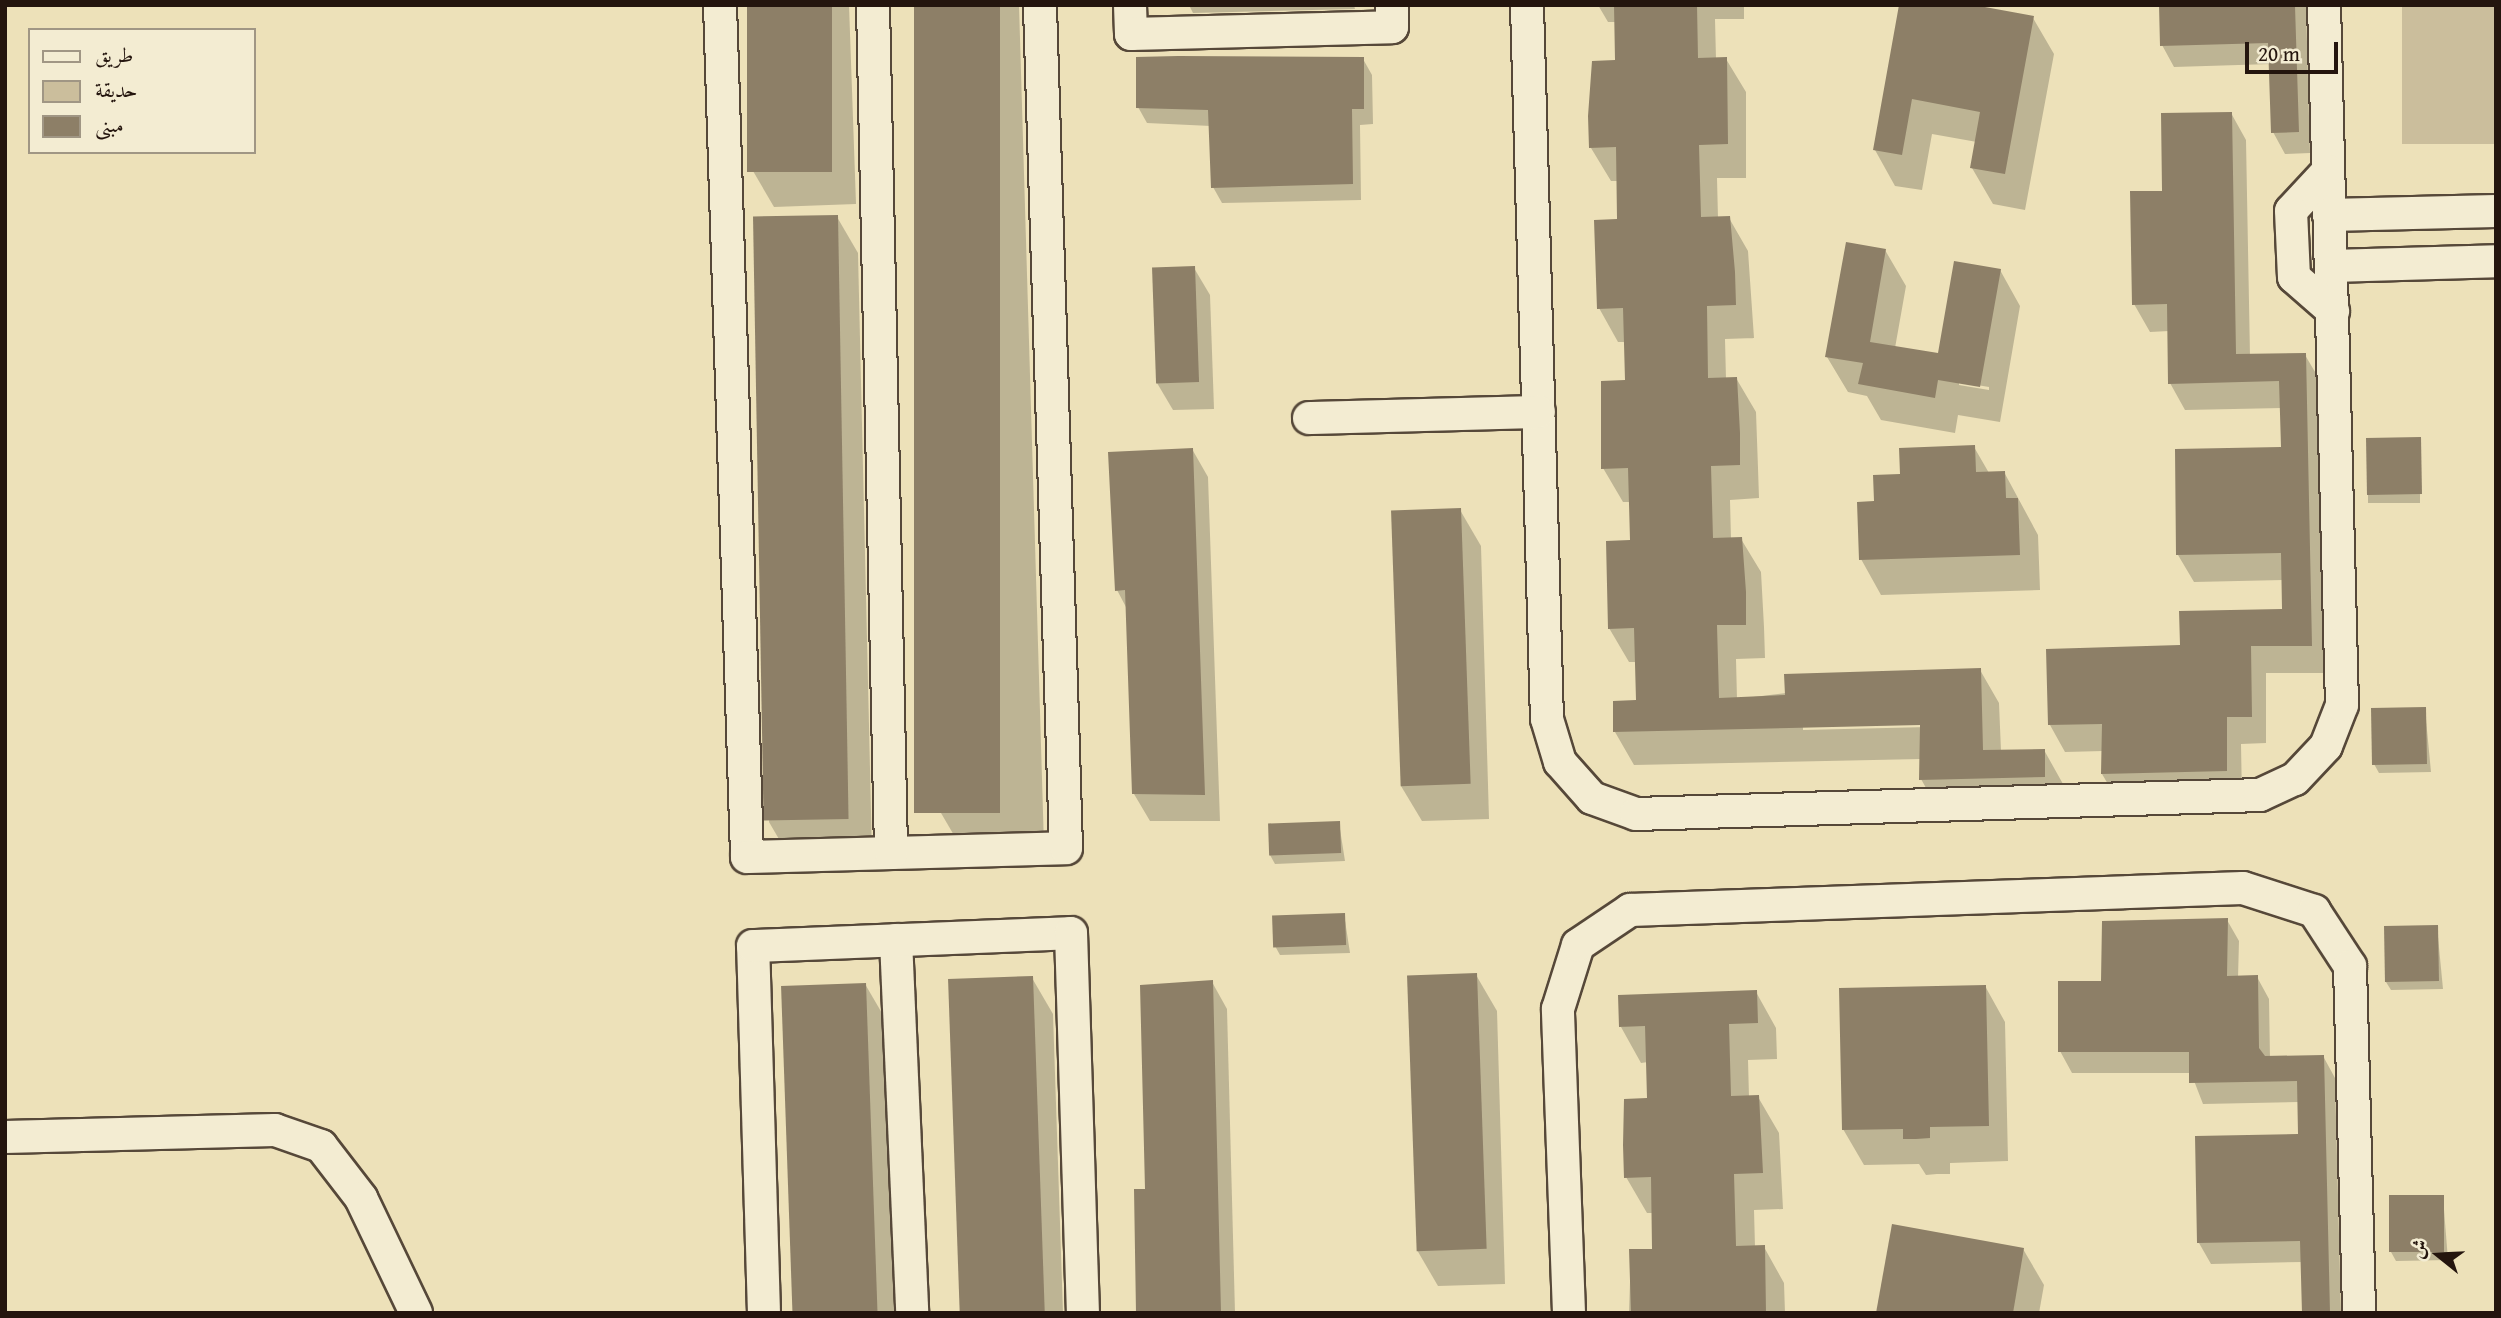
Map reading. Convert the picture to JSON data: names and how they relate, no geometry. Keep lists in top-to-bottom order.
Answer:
{
  "legend": ["طريق", "حديقة", "مبنى"],
  "scale_bar": "20 m",
  "north": "left"
}
